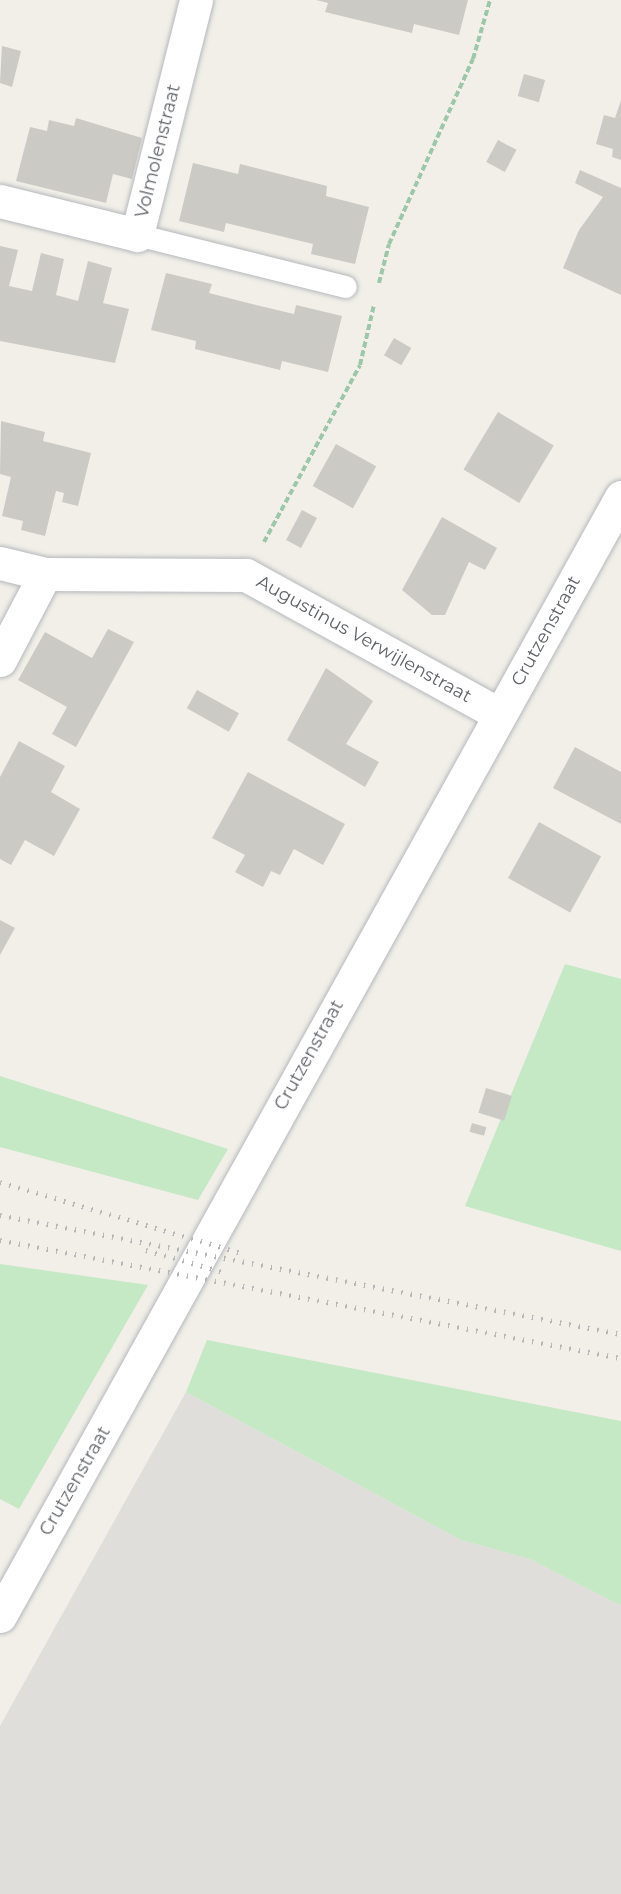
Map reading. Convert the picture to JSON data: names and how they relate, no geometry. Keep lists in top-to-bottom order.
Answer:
{
  "streets": {
    "street": ["Volmolenstraat", "Crutzenstraat", "Augustinus Verwijlenstraat"]
  },
  "crossings": [
    ["Crutzenstraat", "Augustinus Verwijlenstraat"]
  ]
}
